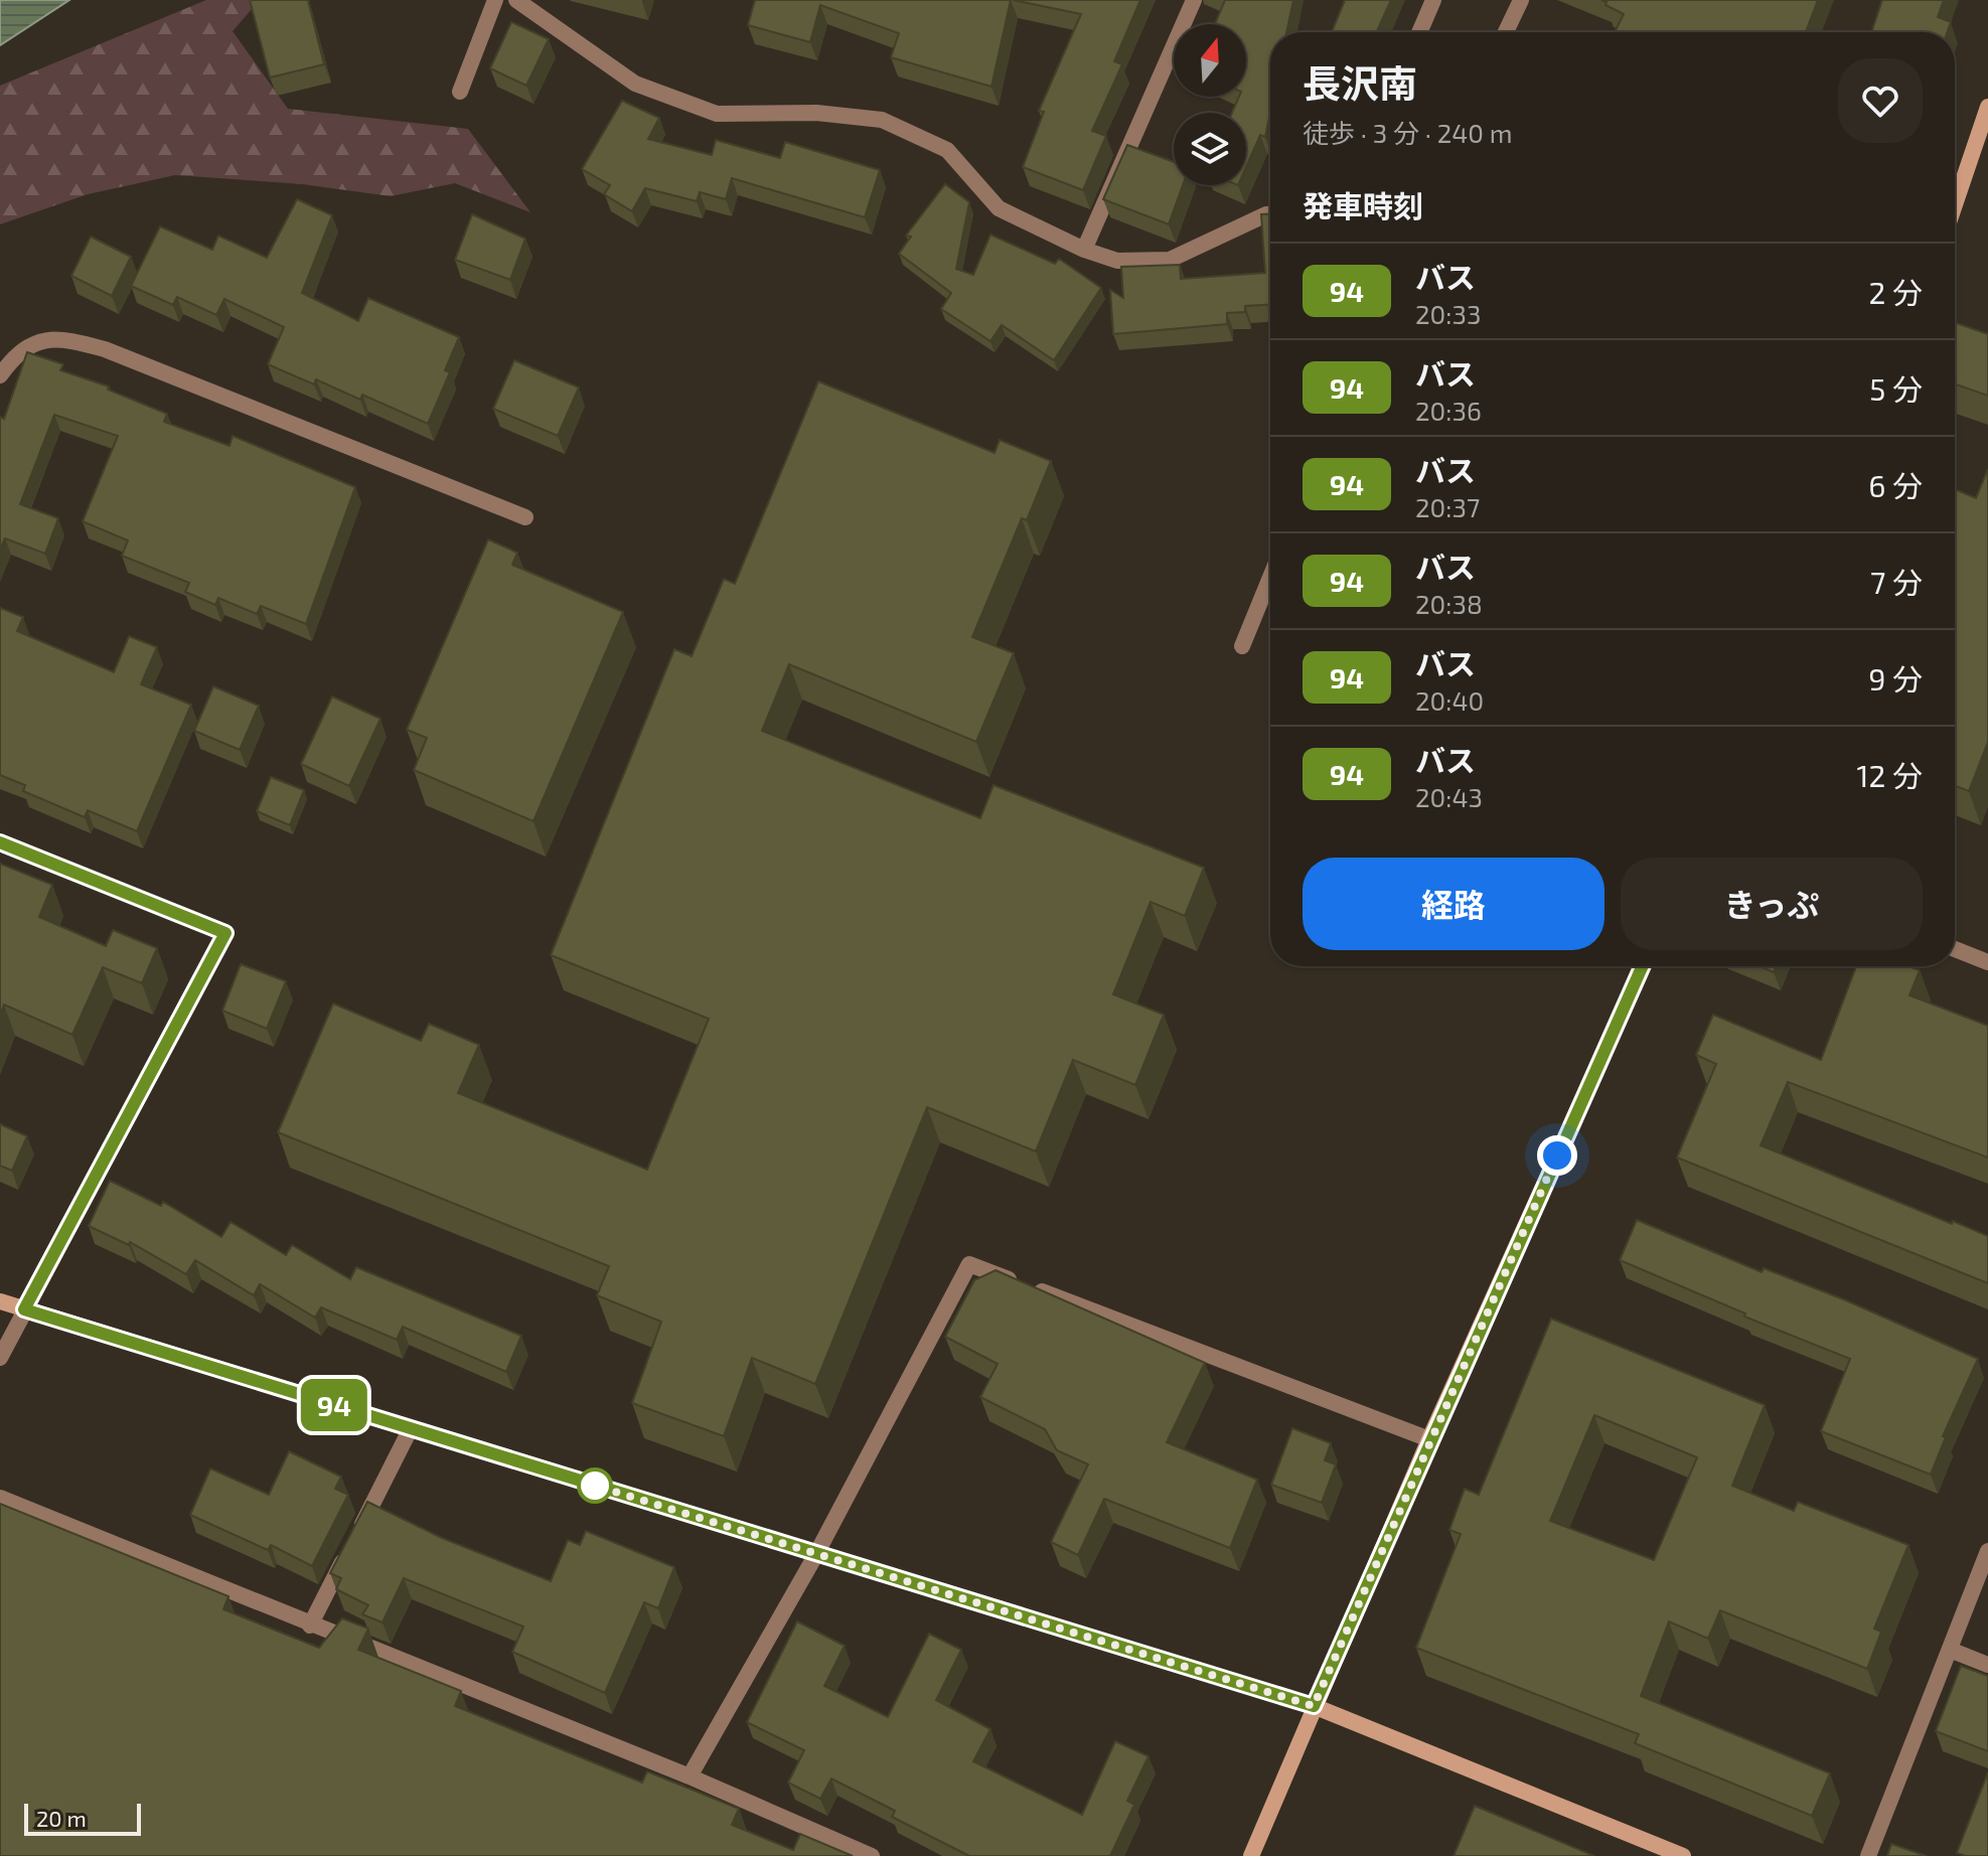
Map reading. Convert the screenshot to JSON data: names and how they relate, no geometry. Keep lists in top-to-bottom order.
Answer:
{
  "lines": ["bus line 94"],
  "scale_bar": "20 m",
  "north": "top",
  "page": {
    "on_map": "94",
    "heading": [
      ["長沢南", "徒歩 · 3 分 · 240 m"],
      "発車時刻"
    ],
    "list": [
      {
        "mark": "94",
        "name": "バス",
        "note": "20:33",
        "value": "2 分"
      },
      {
        "mark": "94",
        "name": "バス",
        "note": "20:36",
        "value": "5 分"
      },
      {
        "mark": "94",
        "name": "バス",
        "note": "20:37",
        "value": "6 分"
      },
      {
        "mark": "94",
        "name": "バス",
        "note": "20:38",
        "value": "7 分"
      },
      {
        "mark": "94",
        "name": "バス",
        "note": "20:40",
        "value": "9 分"
      },
      {
        "mark": "94",
        "name": "バス",
        "note": "20:43",
        "value": "12 分"
      }
    ],
    "buttons": ["経路", "きっぷ"],
    "scale": "20 m"
  }
}
